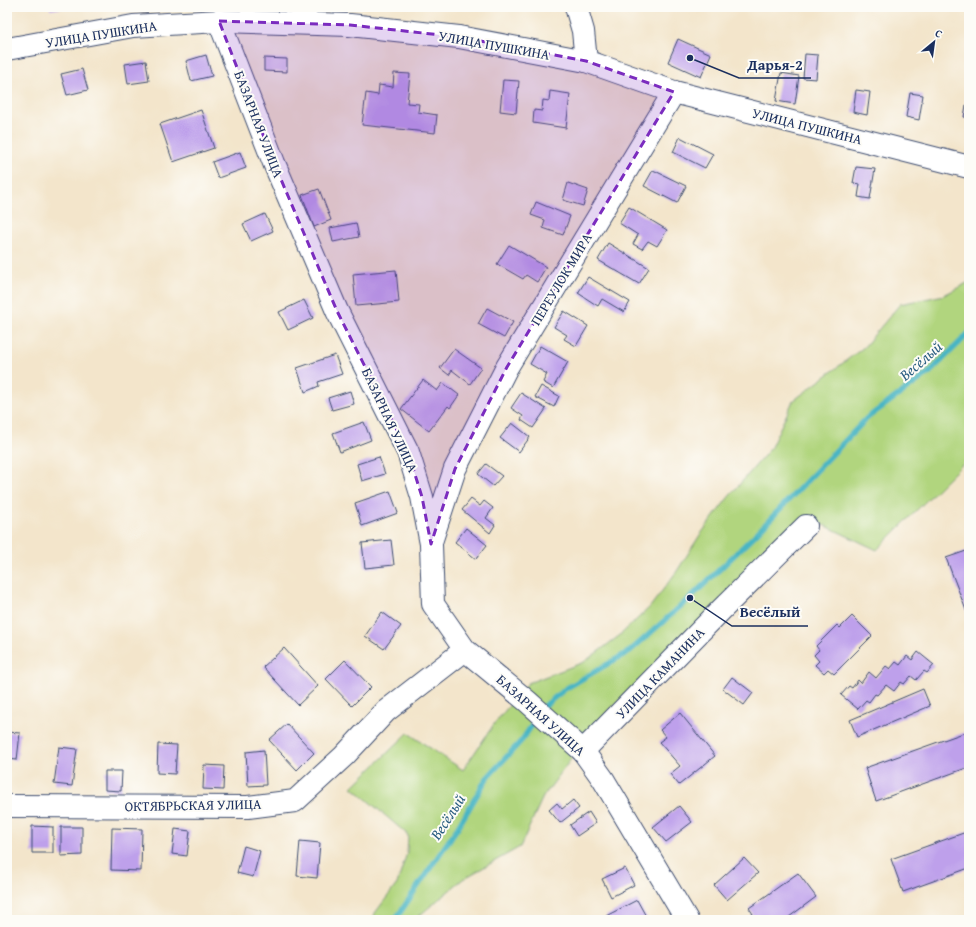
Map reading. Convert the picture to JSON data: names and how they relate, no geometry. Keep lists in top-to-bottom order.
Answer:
{
  "streets": {
    "street": [
      "УЛИЦА ПУШКИНА",
      "БАЗАРНАЯ УЛИЦА",
      "ПЕРЕУЛОК МИРА",
      "УЛИЦА КАМАНИНА",
      "ОКТЯБРЬСКАЯ УЛИЦА"
    ]
  },
  "crossings": [
    ["УЛИЦА ПУШКИНА", "БАЗАРНАЯ УЛИЦА"],
    ["УЛИЦА ПУШКИНА", "ПЕРЕУЛОК МИРА"],
    ["БАЗАРНАЯ УЛИЦА", "ПЕРЕУЛОК МИРА"],
    ["БАЗАРНАЯ УЛИЦА", "УЛИЦА КАМАНИНА"],
    ["БАЗАРНАЯ УЛИЦА", "ОКТЯБРЬСКАЯ УЛИЦА"]
  ],
  "water": ["Весёлый"],
  "places": ["Дарья-2", "Весёлый"],
  "north": "top right"
}
